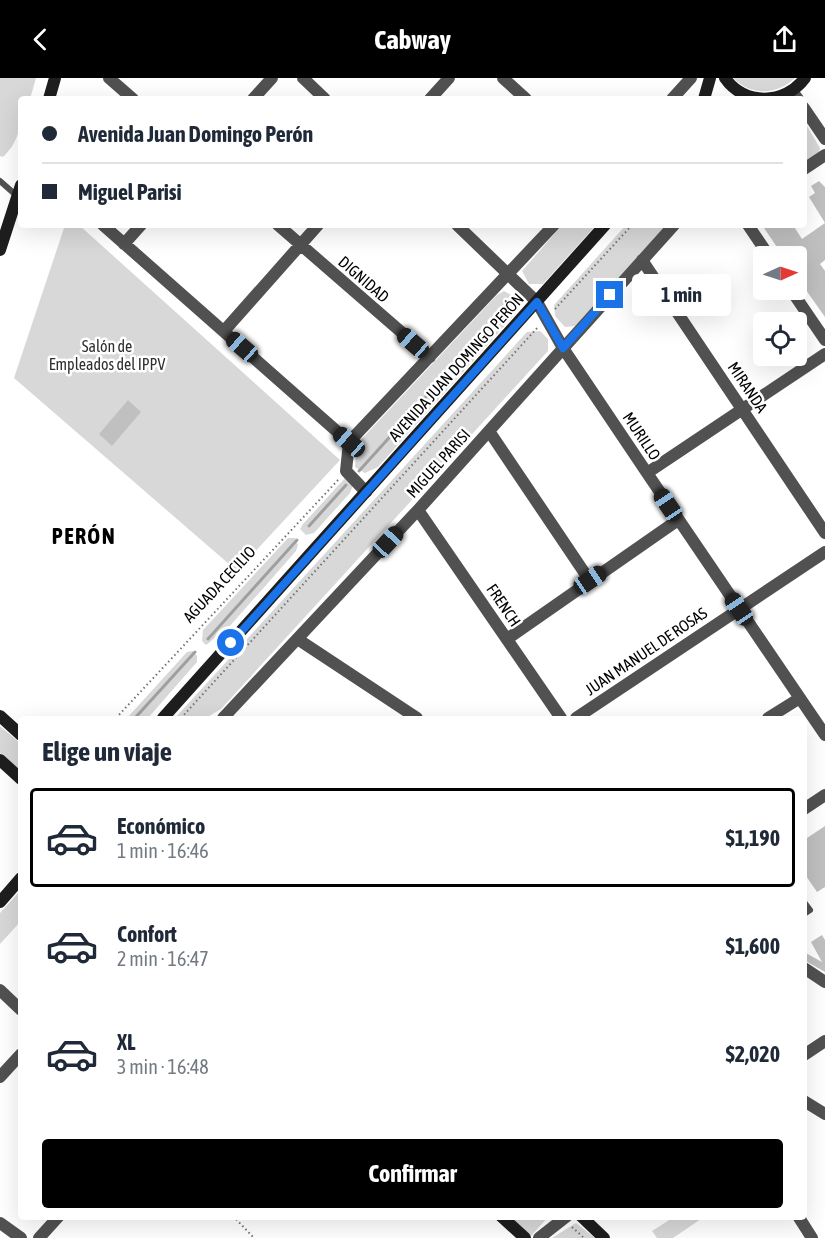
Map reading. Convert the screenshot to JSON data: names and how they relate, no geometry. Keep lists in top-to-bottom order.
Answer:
{
  "streets": {
    "main road": ["AVENIDA JUAN DOMINGO PERÓN"],
    "street": [
      "DIGNIDAD",
      "MIRANDA",
      "MURILLO",
      "MIGUEL PARISI",
      "FRENCH",
      "JUAN MANUEL DE ROSAS"
    ],
    "path": ["AGUADA CECILIO"]
  },
  "crossings": [
    ["AVENIDA JUAN DOMINGO PERÓN", "MURILLO"],
    ["MIRANDA", "MIGUEL PARISI"],
    ["MURILLO", "MIGUEL PARISI"],
    ["MURILLO", "JUAN MANUEL DE ROSAS"],
    ["MIGUEL PARISI", "FRENCH"]
  ],
  "districts": ["PERÓN"],
  "parks": ["Salón de Empleados del IPPV"],
  "north": "right",
  "page": {
    "header": "Cabway",
    "banner": ["Avenida Juan Domingo Perón", "Miguel Parisi"],
    "bubble": "1 min",
    "heading": "Elige un viaje",
    "list": [
      {
        "name": "Económico",
        "note": "1 min · 16:46",
        "value": "$1,190"
      },
      {
        "name": "Confort",
        "note": "2 min · 16:47",
        "value": "$1,600"
      },
      {
        "name": "XL",
        "note": "3 min · 16:48",
        "value": "$2,020"
      }
    ],
    "buttons": "Confirmar"
  }
}
